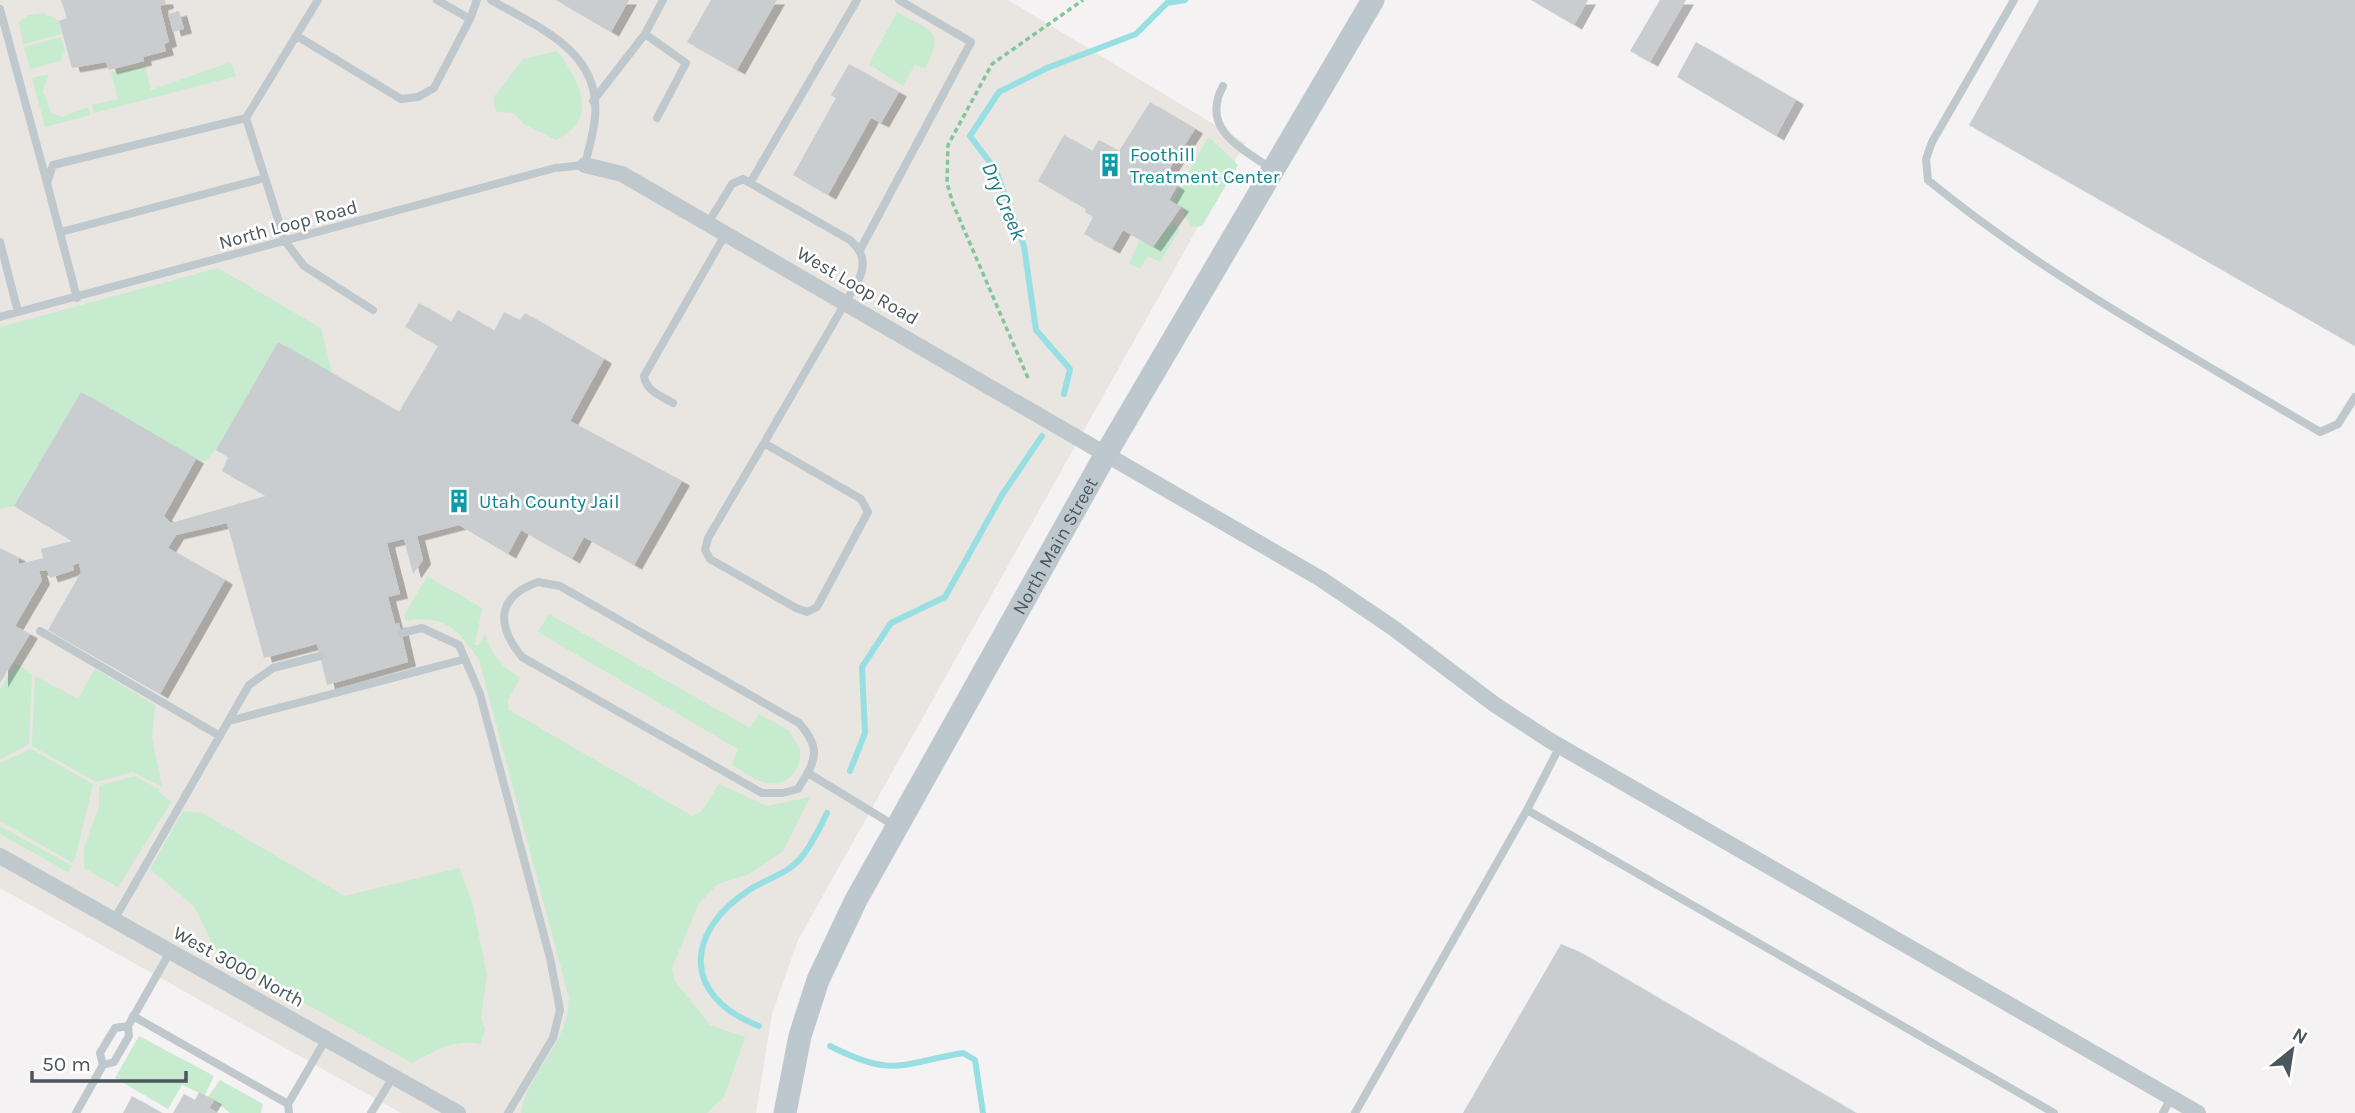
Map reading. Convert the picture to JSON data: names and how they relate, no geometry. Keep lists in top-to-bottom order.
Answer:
{
  "streets": {
    "street": ["West Loop Road", "North Main Street", "West 3000 North"],
    "lane": ["North Loop Road"]
  },
  "crossings": [
    ["North Loop Road", "West Loop Road"],
    ["West Loop Road", "North Main Street"]
  ],
  "water": ["Dry Creek"],
  "places": {
    "building": ["Foothill Treatment Center", "Utah County Jail"]
  },
  "scale_bar": "50 m",
  "north": "top right"
}
